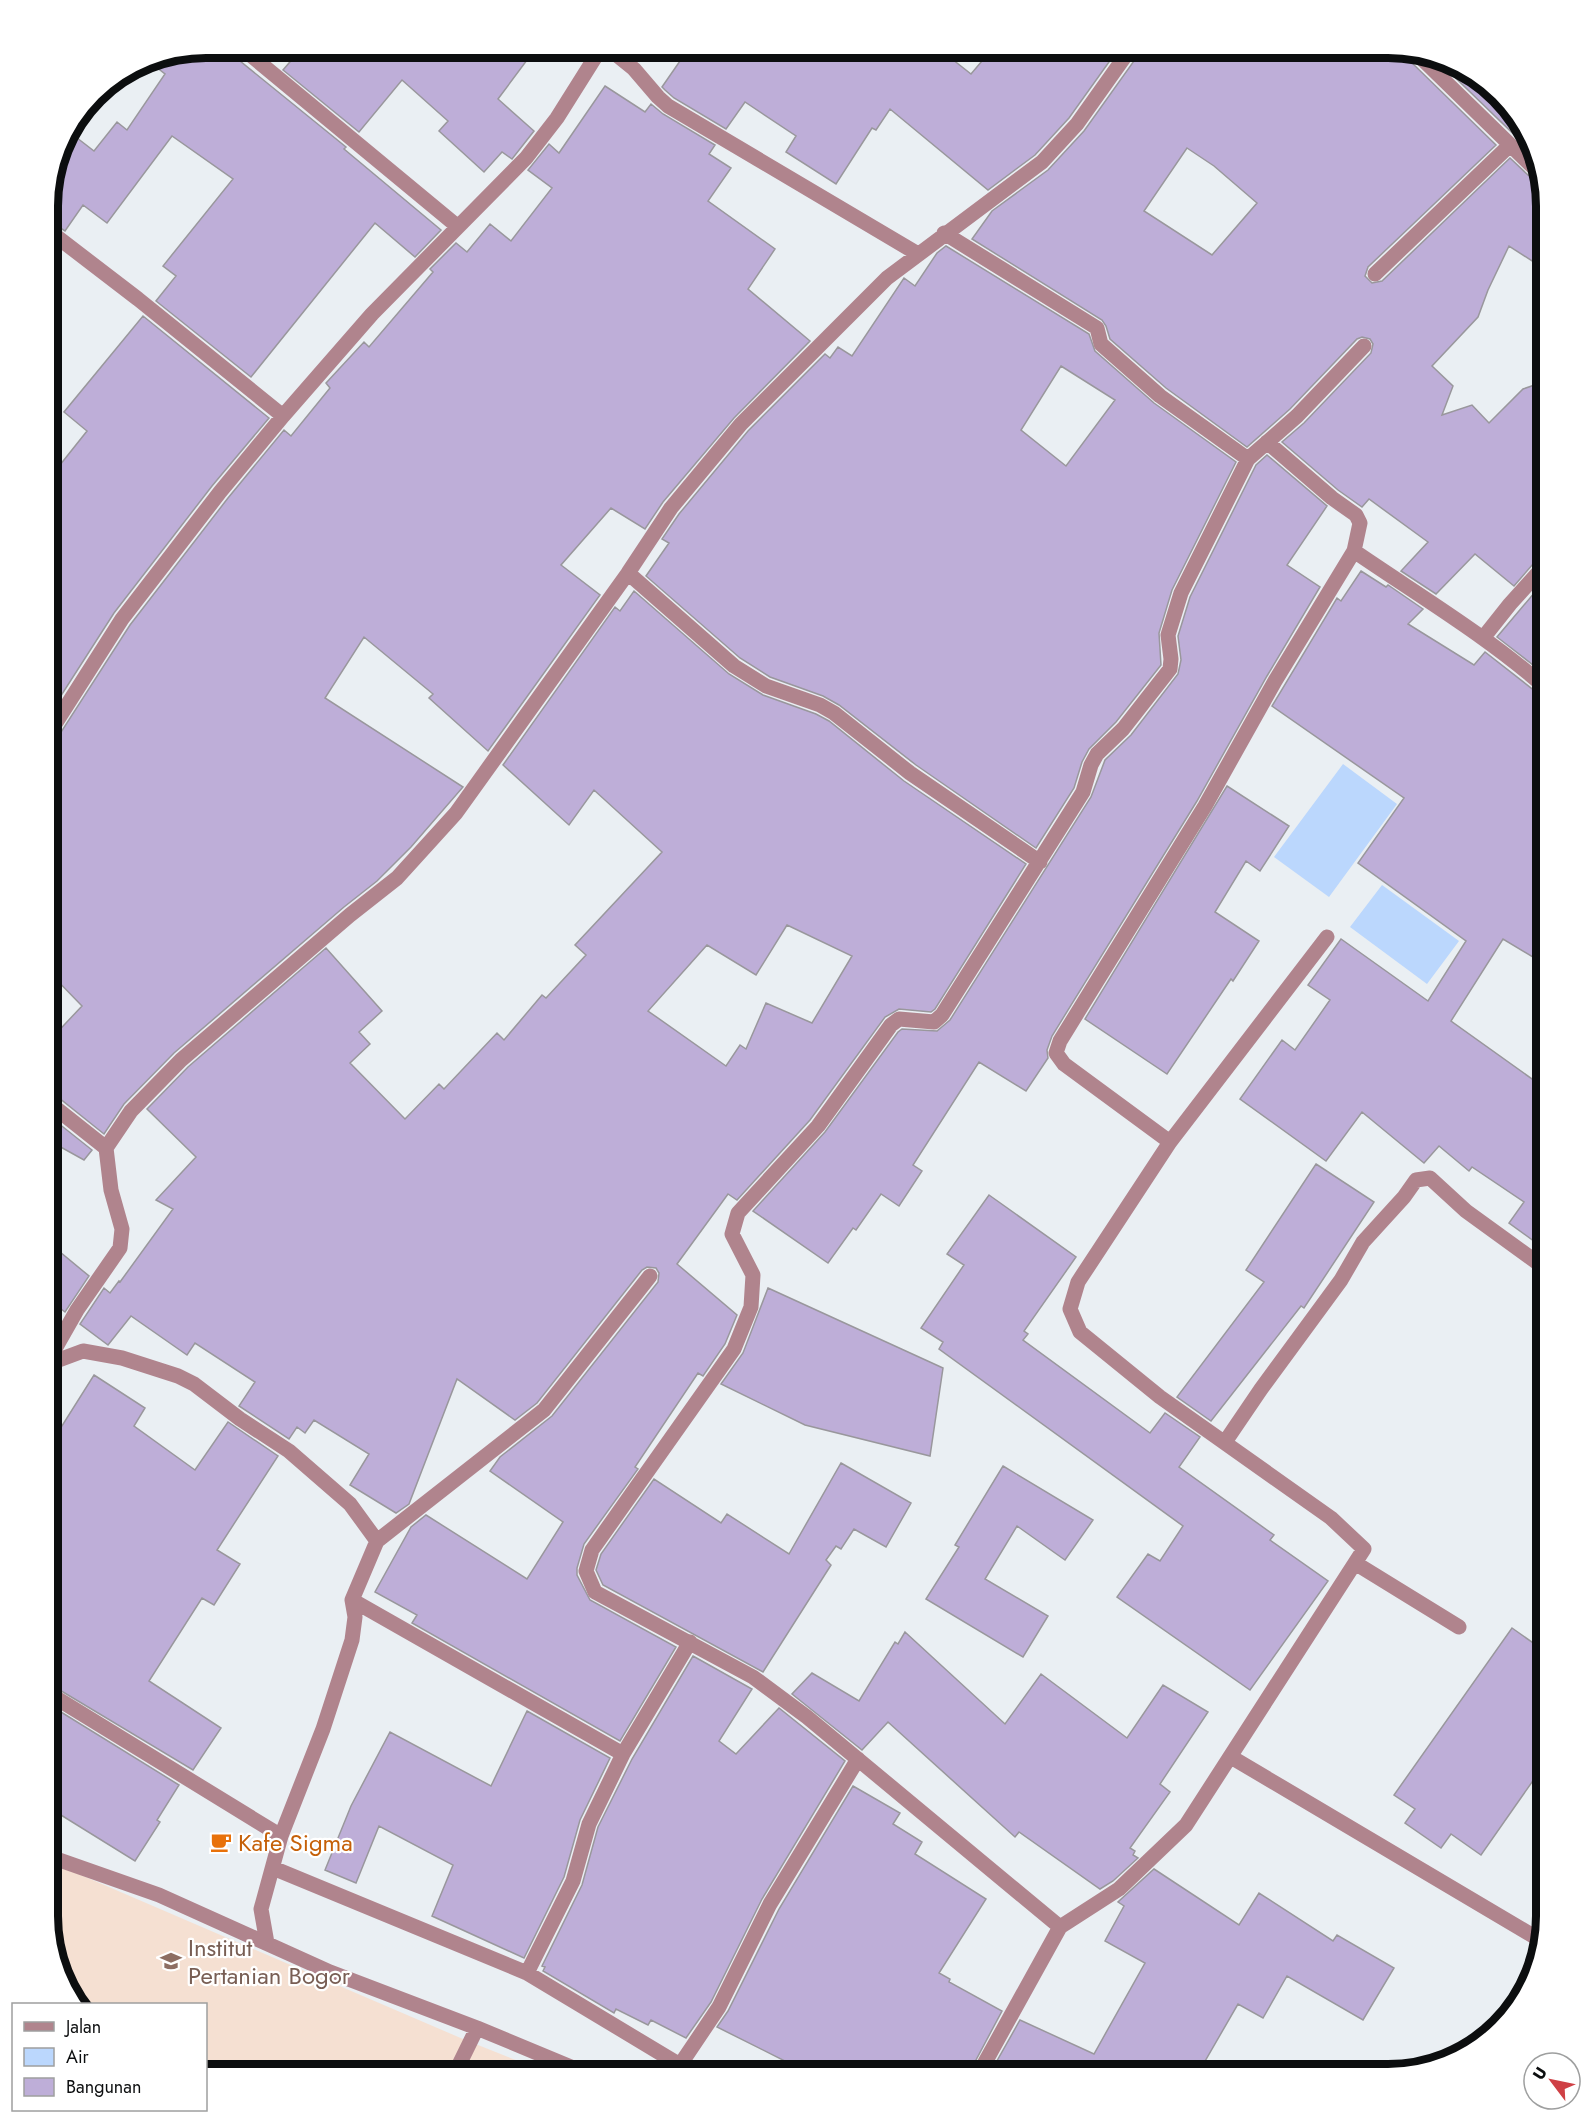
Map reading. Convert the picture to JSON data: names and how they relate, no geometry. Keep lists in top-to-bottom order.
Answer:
{
  "places": {
    "cafe": ["Kafe Sigma"],
    "school or university": ["Institut Pertanian Bogor"]
  },
  "legend": ["Jalan", "Air", "Bangunan"],
  "north": "top left"
}
